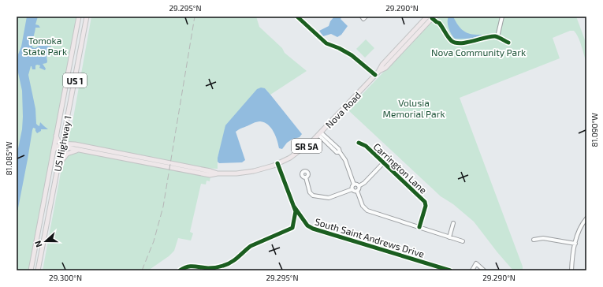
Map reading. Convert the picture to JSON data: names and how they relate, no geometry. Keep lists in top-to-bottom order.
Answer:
{
  "streets": {
    "main road": [
      "US 1",
      "Nova Road",
      "US Highway 1",
      "SR 5A"
    ],
    "street": ["Carrington Lane", "South Saint Andrews Drive"]
  },
  "crossings": [
    ["Nova Road", "US Highway 1"],
    ["Nova Road", "SR 5A"]
  ],
  "parks": ["Tomoka State Park", "Nova Community Park", "Volusia Memorial Park"],
  "north": "left",
  "coordinates": [
    "29.295°N",
    "29.290°N",
    "81.090°W",
    "81.085°W",
    "29.300°N"
  ]
}
